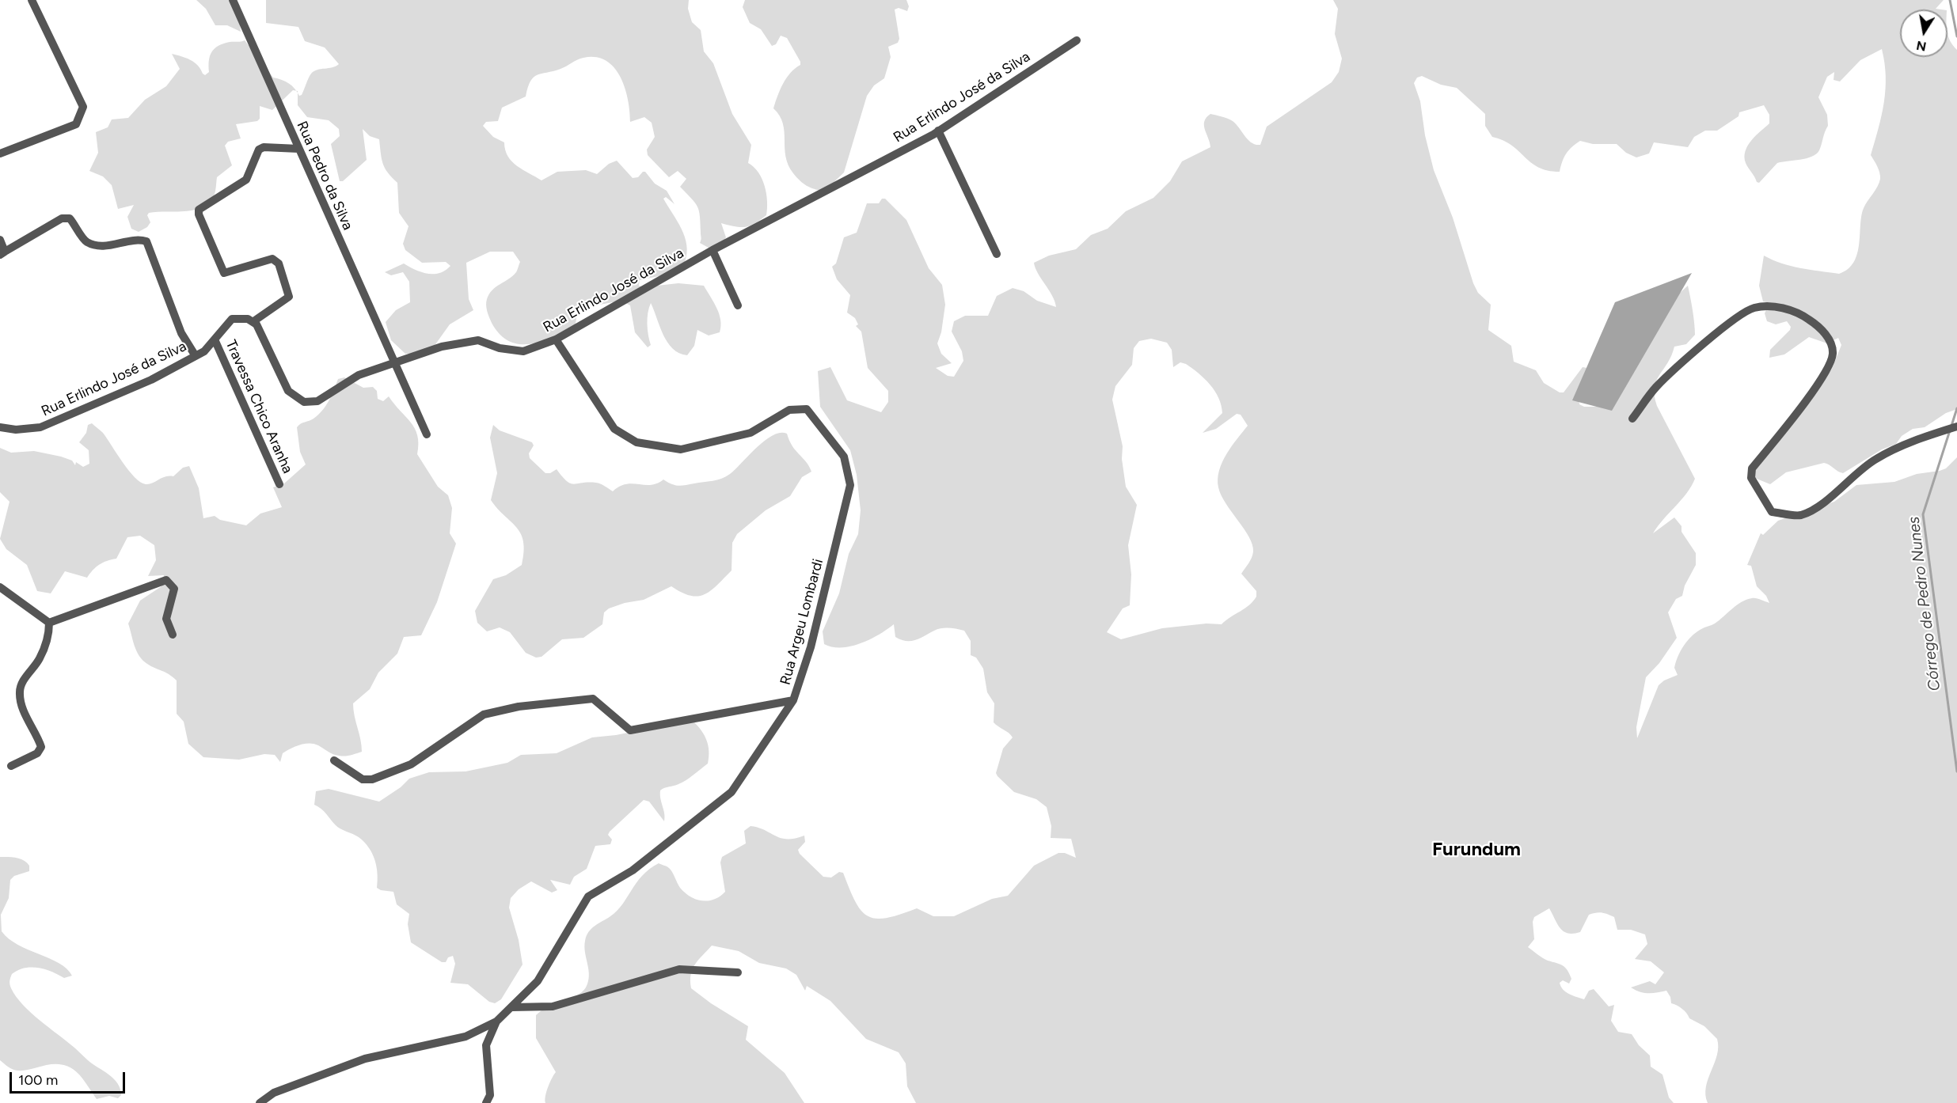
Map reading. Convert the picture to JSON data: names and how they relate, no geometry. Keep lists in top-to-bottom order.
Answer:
{
  "streets": {
    "street": [
      "Rua Erlindo José da Silva",
      "Rua Pedro da Silva",
      "Travessa Chico Aranha",
      "Rua Argeu Lombardi"
    ]
  },
  "crossings": [
    ["Rua Erlindo José da Silva", "Rua Pedro da Silva"],
    ["Rua Erlindo José da Silva", "Travessa Chico Aranha"],
    ["Rua Erlindo José da Silva", "Rua Argeu Lombardi"]
  ],
  "districts": ["Furundum"],
  "water": ["Córrego de Pedro Nunes"],
  "scale_bar": "100 m",
  "north": "bottom"
}
